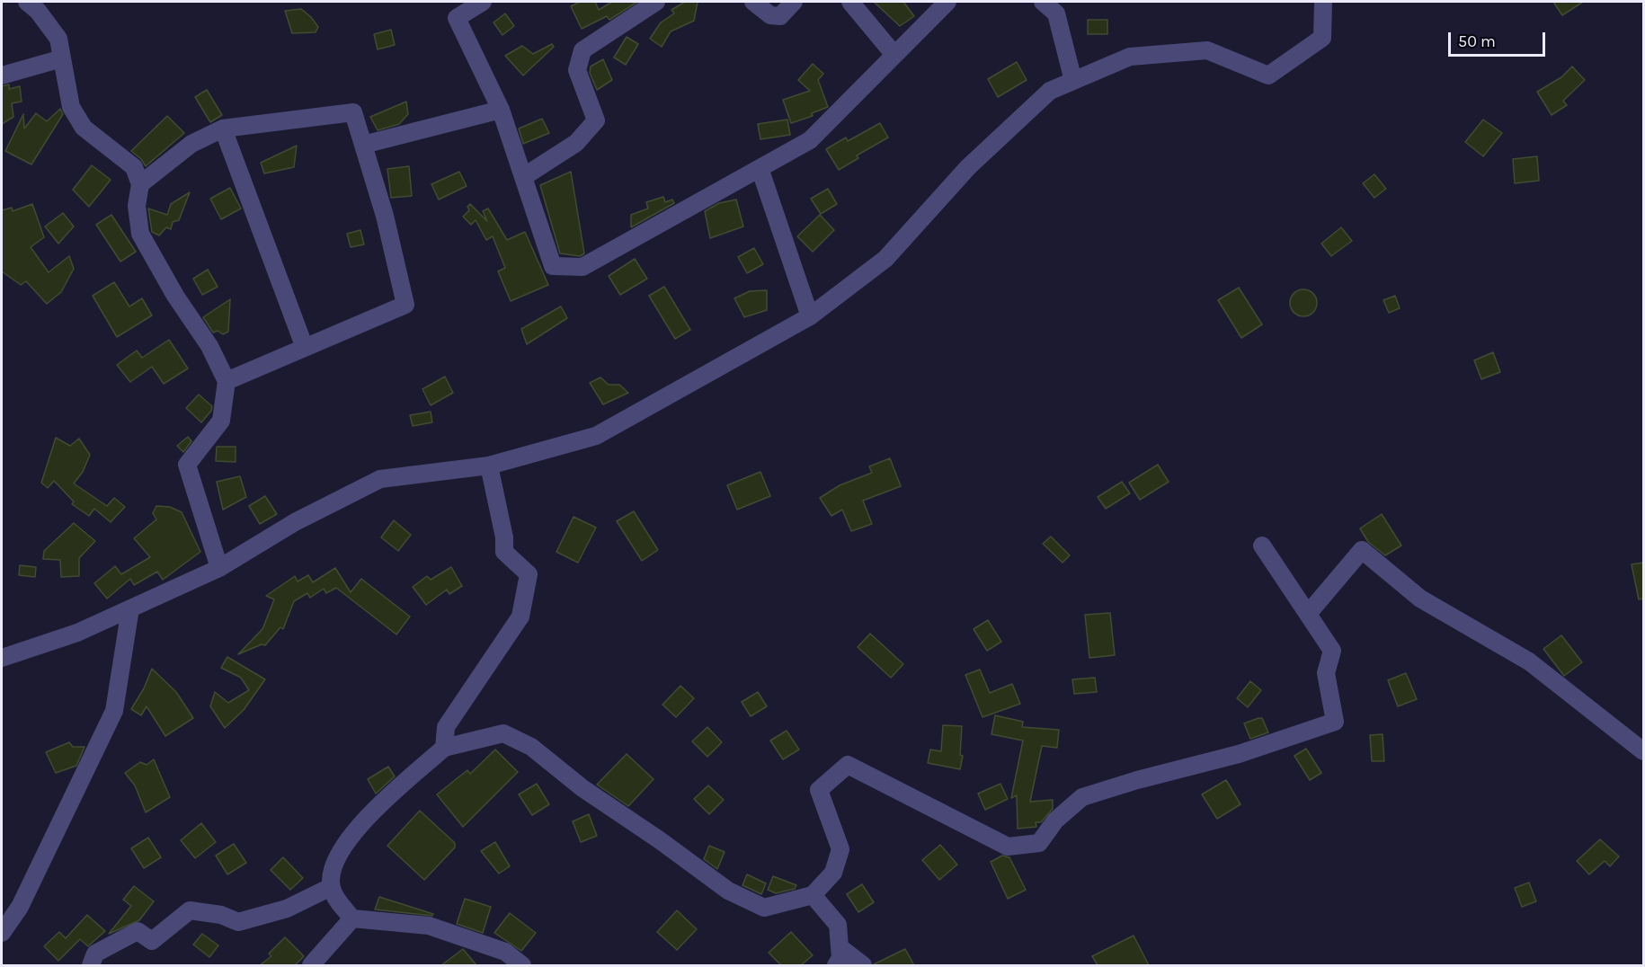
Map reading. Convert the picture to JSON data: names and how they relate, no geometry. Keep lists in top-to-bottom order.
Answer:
{
  "scale_bar": "50 m"
}
